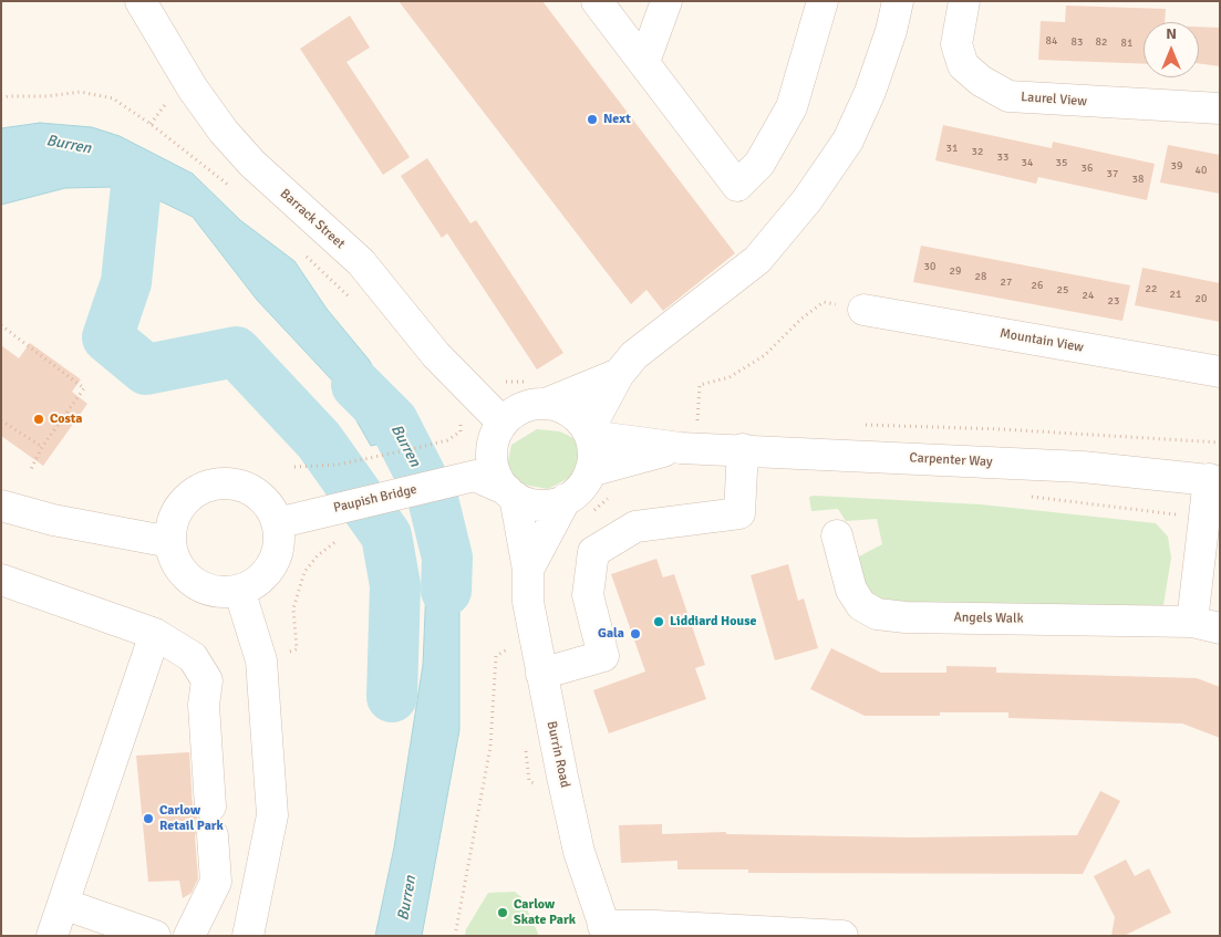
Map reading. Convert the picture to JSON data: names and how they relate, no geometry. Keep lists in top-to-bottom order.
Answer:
{
  "streets": {
    "street": [
      "Laurel View",
      "Barrack Street",
      "Mountain View",
      "Carpenter Way",
      "Paupish Bridge",
      "Angels Walk",
      "Burrin Road"
    ]
  },
  "crossings": [
    ["Barrack Street", "Carpenter Way"],
    ["Barrack Street", "Burrin Road"],
    ["Carpenter Way", "Angels Walk"],
    ["Carpenter Way", "Burrin Road"]
  ],
  "water": ["Burren"],
  "places": [
    "Next",
    "Costa",
    "Liddiard House",
    "Gala",
    "Carlow Retail Park",
    "Carlow Skate Park"
  ],
  "house_numbers": [
    "84",
    "83",
    "82",
    "81",
    "31",
    "32",
    "33",
    "34",
    "35",
    "39",
    "36",
    "40",
    "37",
    "38",
    "30",
    "29",
    "28",
    "27",
    "26",
    "22",
    "25",
    "21",
    "24",
    "20",
    "23"
  ],
  "north": "top"
}
